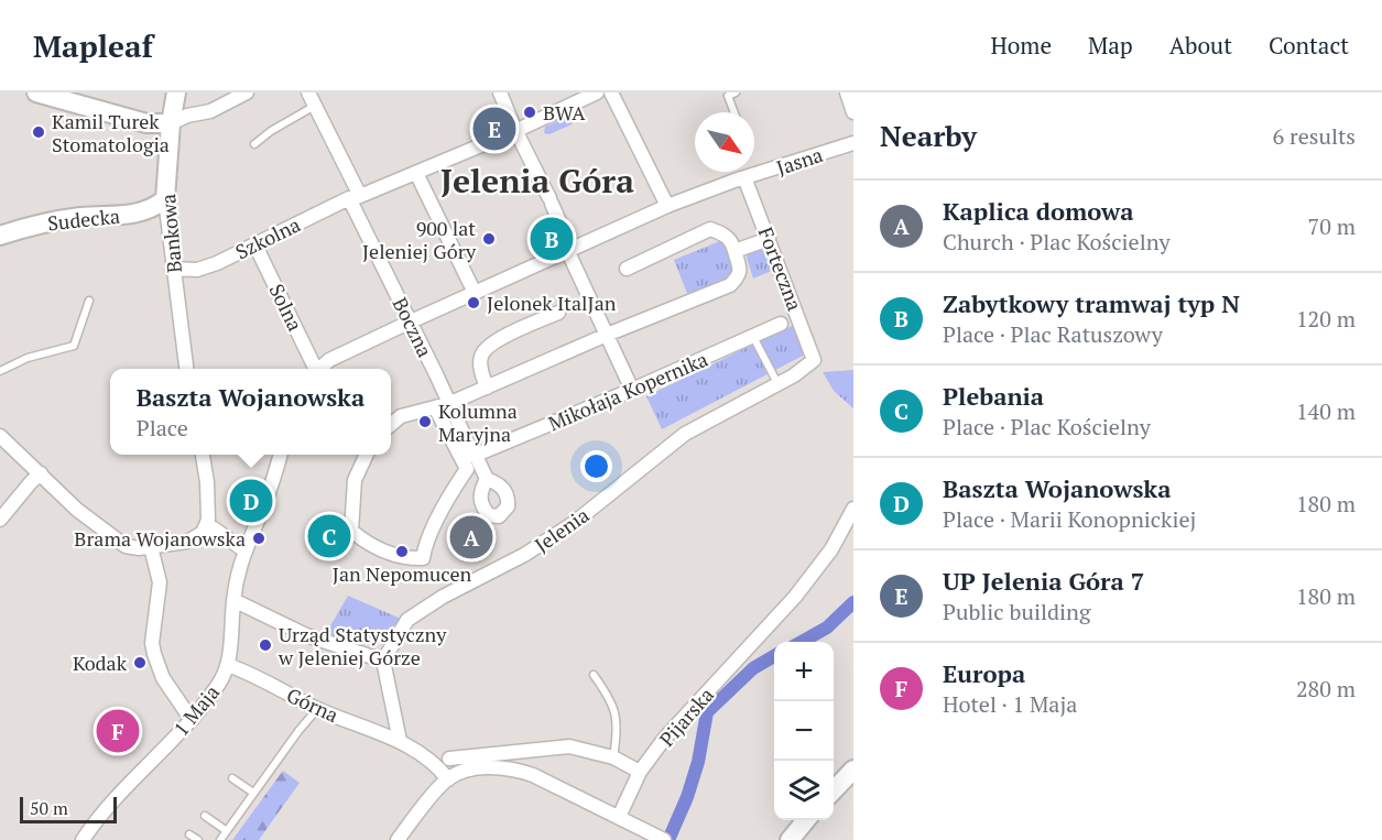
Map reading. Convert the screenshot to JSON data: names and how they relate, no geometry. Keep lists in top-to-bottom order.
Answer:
{
  "streets": {
    "street": [
      "Jasna",
      "Sudecka",
      "Bankowa",
      "Szkolna",
      "Forteczna",
      "Solna",
      "Boczna",
      "Mikołaja Kopernika",
      "Jelenia",
      "Górna",
      "1 Maja",
      "Pijarska"
    ]
  },
  "crossings": [
    ["Jasna", "Forteczna"],
    ["Sudecka", "Bankowa"],
    ["Bankowa", "Szkolna"],
    ["Szkolna", "Solna"],
    ["Szkolna", "Boczna"],
    ["Forteczna", "Jelenia"],
    ["Boczna", "Mikołaja Kopernika"],
    ["Górna", "1 Maja"]
  ],
  "districts": ["Jelenia Góra"],
  "places": [
    "BWA",
    "Kamil Turek Stomatologia",
    "900 lat Jeleniej Góry",
    "Jelonek ItalJan",
    "Kolumna Maryjna",
    "Brama Wojanowska",
    "Jan Nepomucen",
    "Urząd Statystyczny w Jeleniej Górze",
    "Kodak"
  ],
  "scale_bar": "50 m",
  "north": "bottom right",
  "page": {
    "header": "Mapleaf",
    "nav": [
      "Home",
      "Map",
      "About",
      "Contact"
    ],
    "heading": ["Nearby", "6 results"],
    "pins": [
      "E",
      "B",
      "D",
      "C",
      "A",
      "F"
    ],
    "list": [
      {
        "mark": "A",
        "name": "Kaplica domowa",
        "note": "Church · Plac Kościelny",
        "value": "70 m"
      },
      {
        "mark": "B",
        "name": "Zabytkowy tramwaj typ N",
        "note": "Place · Plac Ratuszowy",
        "value": "120 m"
      },
      {
        "mark": "C",
        "name": "Plebania",
        "note": "Place · Plac Kościelny",
        "value": "140 m"
      },
      {
        "mark": "D",
        "name": "Baszta Wojanowska",
        "note": "Place · Marii Konopnickiej",
        "value": "180 m"
      },
      {
        "mark": "E",
        "name": "UP Jelenia Góra 7",
        "note": "Public building",
        "value": "180 m"
      },
      {
        "mark": "F",
        "name": "Europa",
        "note": "Hotel · 1 Maja",
        "value": "280 m"
      }
    ],
    "popup": ["Baszta Wojanowska", "Place"],
    "map_buttons": ["+", "−"],
    "scale": "50 m"
  }
}
